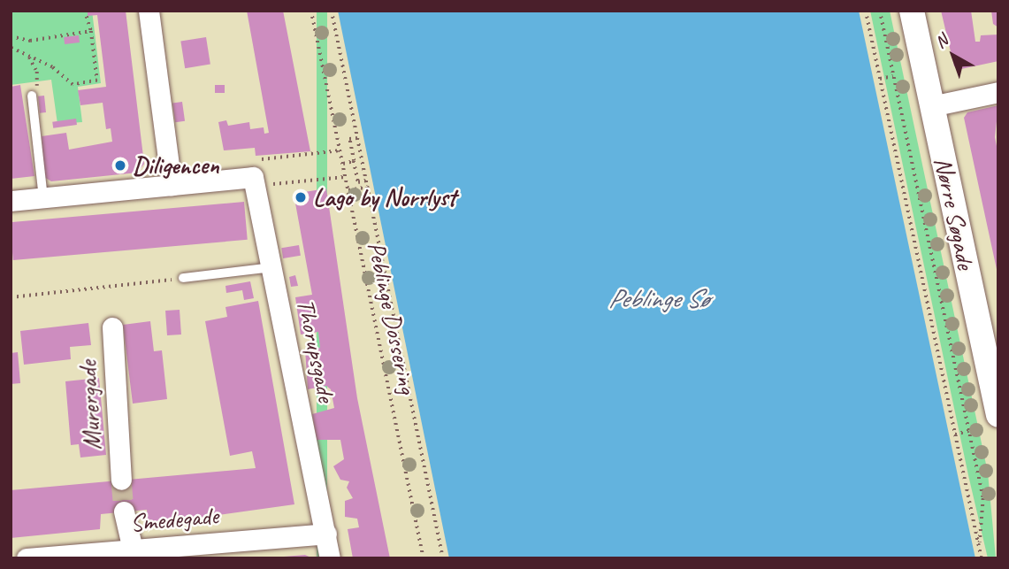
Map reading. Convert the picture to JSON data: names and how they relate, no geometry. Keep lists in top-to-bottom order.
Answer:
{
  "streets": {
    "street": [
      "Nørre Søgade",
      "Thorupsgade",
      "Murergade",
      "Smedegade"
    ],
    "path": ["Peblinge Dossering"]
  },
  "crossings": [
    ["Thorupsgade", "Smedegade"]
  ],
  "water": ["Peblinge Sø"],
  "places": ["Diligencen", "Lago by Norrlyst"],
  "north": "top left"
}
